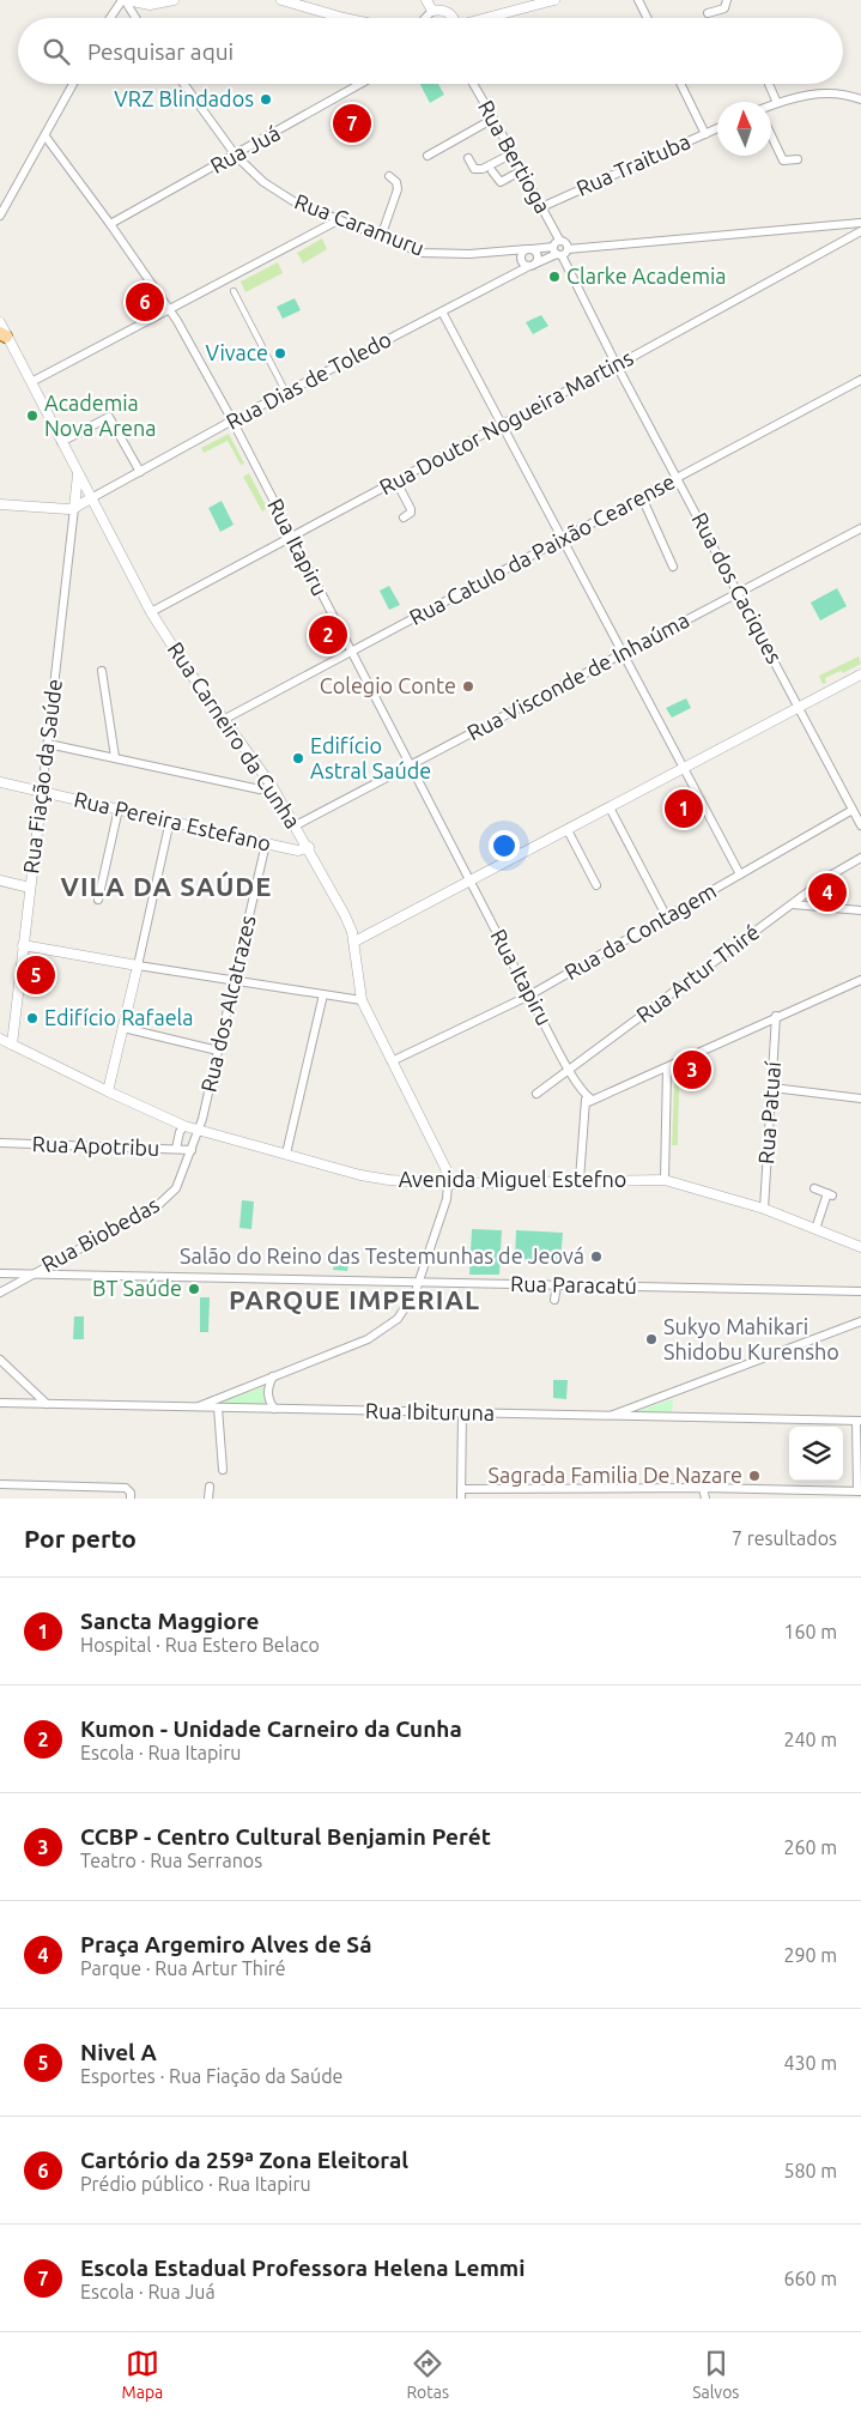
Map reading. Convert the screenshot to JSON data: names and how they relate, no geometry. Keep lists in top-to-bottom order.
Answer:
{
  "streets": {
    "street": [
      "Rua Juá",
      "Rua Bertioga",
      "Rua Traituba",
      "Rua Caramuru",
      "Rua Dias de Toledo",
      "Rua Doutor Nogueira Martins",
      "Rua Itapiru",
      "Rua Catulo da Paixão Cearense",
      "Rua dos Caciques",
      "Rua Visconde de Inhaúma",
      "Rua Carneiro da Cunha",
      "Rua Fiação da Saúde",
      "Rua Pereira Estefano",
      "Rua da Contagem",
      "Rua Artur Thiré",
      "Rua dos Alcatrazes",
      "Rua Patuaí",
      "Rua Apotribu",
      "Avenida Miguel Estefno",
      "Rua Biobedas",
      "Rua Paracatú",
      "Rua Ibituruna"
    ]
  },
  "crossings": [
    ["Rua Juá", "Rua Caramuru"],
    ["Rua Juá", "Rua Itapiru"],
    ["Rua Bertioga", "Rua Traituba"],
    ["Rua Bertioga", "Rua Caramuru"],
    ["Rua Bertioga", "Rua Dias de Toledo"],
    ["Rua Bertioga", "Rua dos Caciques"],
    ["Rua Caramuru", "Rua Dias de Toledo"],
    ["Rua Caramuru", "Rua dos Caciques"],
    ["Rua Dias de Toledo", "Rua Itapiru"],
    ["Rua Dias de Toledo", "Rua dos Caciques"],
    ["Rua Dias de Toledo", "Rua Carneiro da Cunha"],
    ["Rua Doutor Nogueira Martins", "Rua Itapiru"],
    ["Rua Doutor Nogueira Martins", "Rua dos Caciques"],
    ["Rua Doutor Nogueira Martins", "Rua Carneiro da Cunha"],
    ["Rua Itapiru", "Rua Catulo da Paixão Cearense"],
    ["Rua Itapiru", "Rua Visconde de Inhaúma"],
    ["Rua Itapiru", "Rua da Contagem"],
    ["Rua Itapiru", "Rua Artur Thiré"],
    ["Rua Catulo da Paixão Cearense", "Rua dos Caciques"],
    ["Rua Catulo da Paixão Cearense", "Rua Carneiro da Cunha"],
    ["Rua dos Caciques", "Rua Visconde de Inhaúma"],
    ["Rua dos Caciques", "Rua da Contagem"],
    ["Rua Visconde de Inhaúma", "Rua Carneiro da Cunha"],
    ["Rua Carneiro da Cunha", "Rua Pereira Estefano"],
    ["Rua Carneiro da Cunha", "Rua da Contagem"],
    ["Rua Carneiro da Cunha", "Avenida Miguel Estefno"],
    ["Rua Fiação da Saúde", "Rua Pereira Estefano"],
    ["Rua Fiação da Saúde", "Avenida Miguel Estefno"],
    ["Rua Pereira Estefano", "Rua dos Alcatrazes"],
    ["Rua dos Alcatrazes", "Avenida Miguel Estefno"],
    ["Rua dos Alcatrazes", "Rua Biobedas"],
    ["Rua Patuaí", "Avenida Miguel Estefno"],
    ["Rua Apotribu", "Rua Biobedas"],
    ["Avenida Miguel Estefno", "Rua Biobedas"],
    ["Rua Biobedas", "Rua Paracatú"]
  ],
  "districts": ["VILA DA SAÚDE", "PARQUE IMPERIAL"],
  "places": [
    "VRZ Blindados",
    "Clarke Academia",
    "Vivace",
    "Academia Nova Arena",
    "Colegio Conte",
    "Edifício Astral Saúde",
    "Edifício Rafaela",
    "Salão do Reino das Testemunhas de Jeová",
    "BT Saúde",
    "Sukyo Mahikari Shidobu Kurensho",
    "Sagrada Familia De Nazare"
  ],
  "north": "top",
  "page": {
    "search": "Pesquisar aqui",
    "pins": [
      "7",
      "6",
      "2",
      "1",
      "4",
      "5",
      "3"
    ],
    "heading": ["Por perto", "7 resultados"],
    "list": [
      {
        "mark": "1",
        "name": "Sancta Maggiore",
        "note": "Hospital · Rua Estero Belaco",
        "value": "160 m"
      },
      {
        "mark": "2",
        "name": "Kumon - Unidade Carneiro da Cunha",
        "note": "Escola · Rua Itapiru",
        "value": "240 m"
      },
      {
        "mark": "3",
        "name": "CCBP - Centro Cultural Benjamin Perét",
        "note": "Teatro · Rua Serranos",
        "value": "260 m"
      },
      {
        "mark": "4",
        "name": "Praça Argemiro Alves de Sá",
        "note": "Parque · Rua Artur Thiré",
        "value": "290 m"
      },
      {
        "mark": "5",
        "name": "Nivel A",
        "note": "Esportes · Rua Fiação da Saúde",
        "value": "430 m"
      },
      {
        "mark": "6",
        "name": "Cartório da 259ª Zona Eleitoral",
        "note": "Prédio público · Rua Itapiru",
        "value": "580 m"
      },
      {
        "mark": "7",
        "name": "Escola Estadual Professora Helena Lemmi",
        "note": "Escola · Rua Juá",
        "value": "660 m"
      }
    ],
    "nav": ["Mapa", "Rotas", "Salvos"]
  }
}
